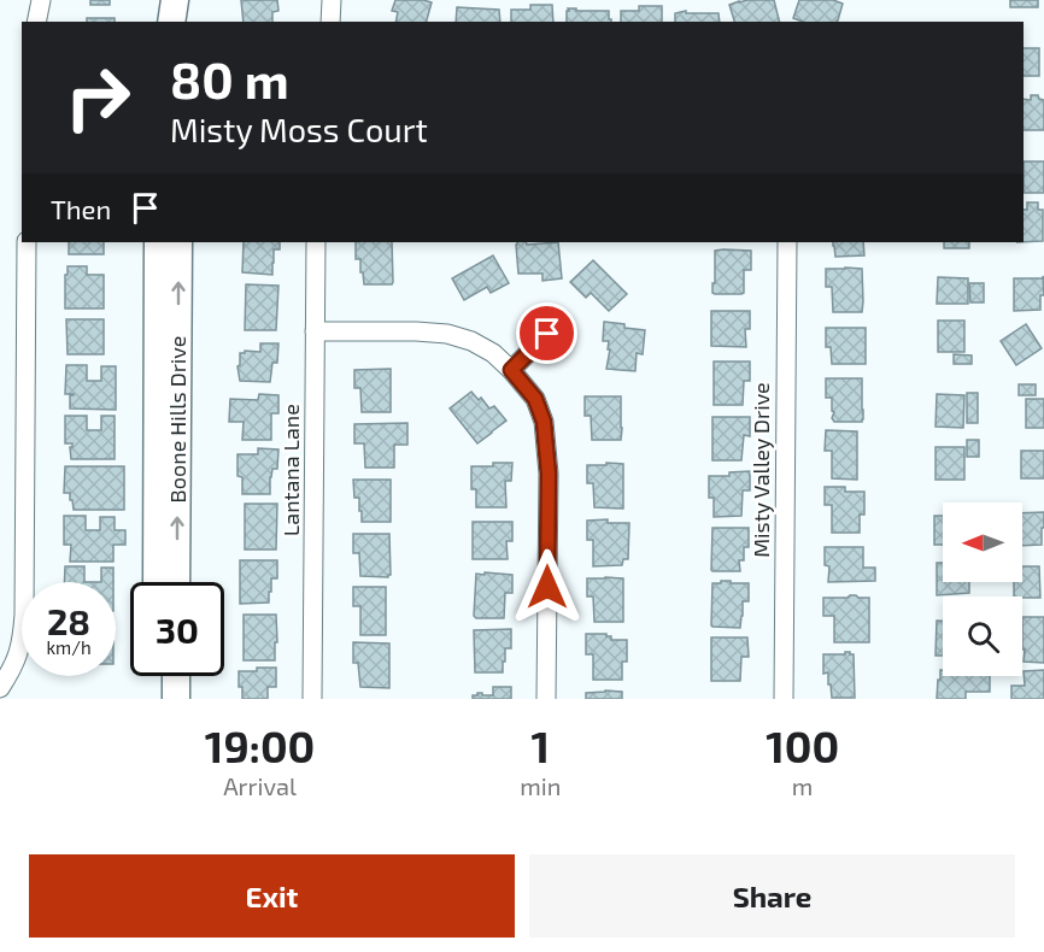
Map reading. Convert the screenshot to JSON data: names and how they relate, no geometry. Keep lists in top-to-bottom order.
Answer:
{
  "streets": {
    "street": ["Boone Hills Drive", "Lantana Lane", "Misty Valley Drive"]
  },
  "north": "left",
  "page": {
    "turn": ["80 m", "Misty Moss Court"],
    "then": "Then",
    "speed": "28 km/h",
    "limit": "30",
    "eta": [
      "19:00",
      "Arrival",
      "1",
      "min",
      "100",
      "m"
    ],
    "buttons": ["Exit", "Share"]
  }
}
